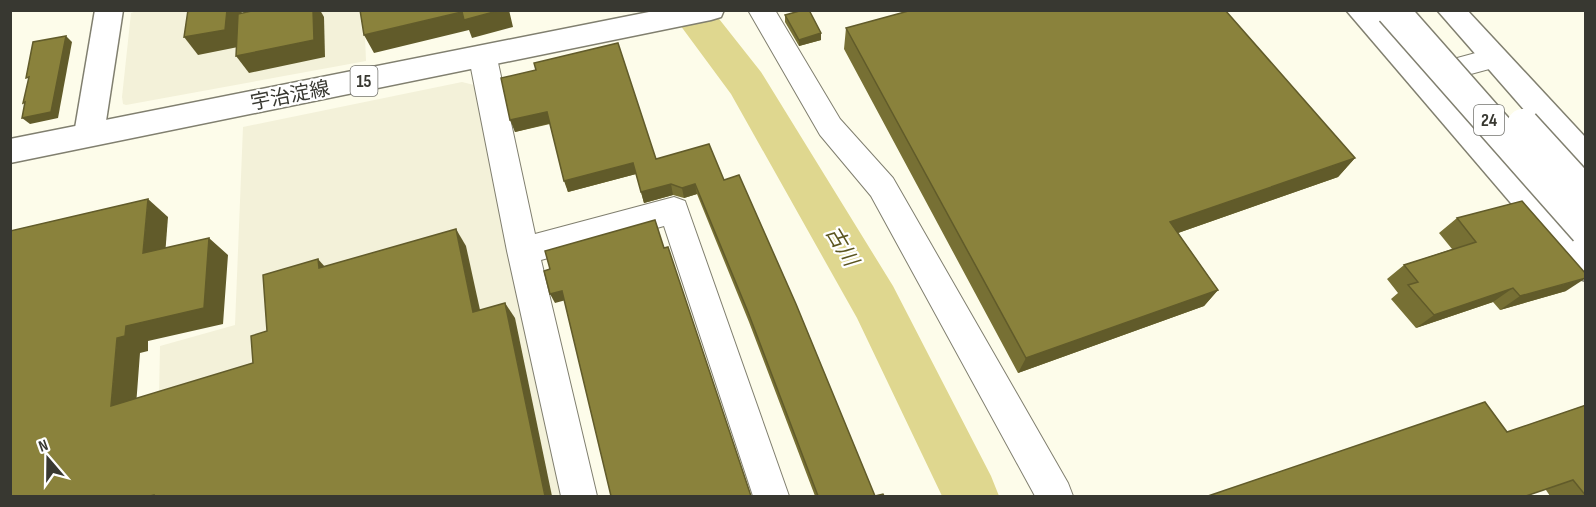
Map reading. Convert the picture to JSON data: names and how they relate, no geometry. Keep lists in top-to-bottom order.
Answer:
{
  "streets": {
    "main road": ["15", "宇治淀線", "24"]
  },
  "water": ["古川"],
  "north": "top"
}
